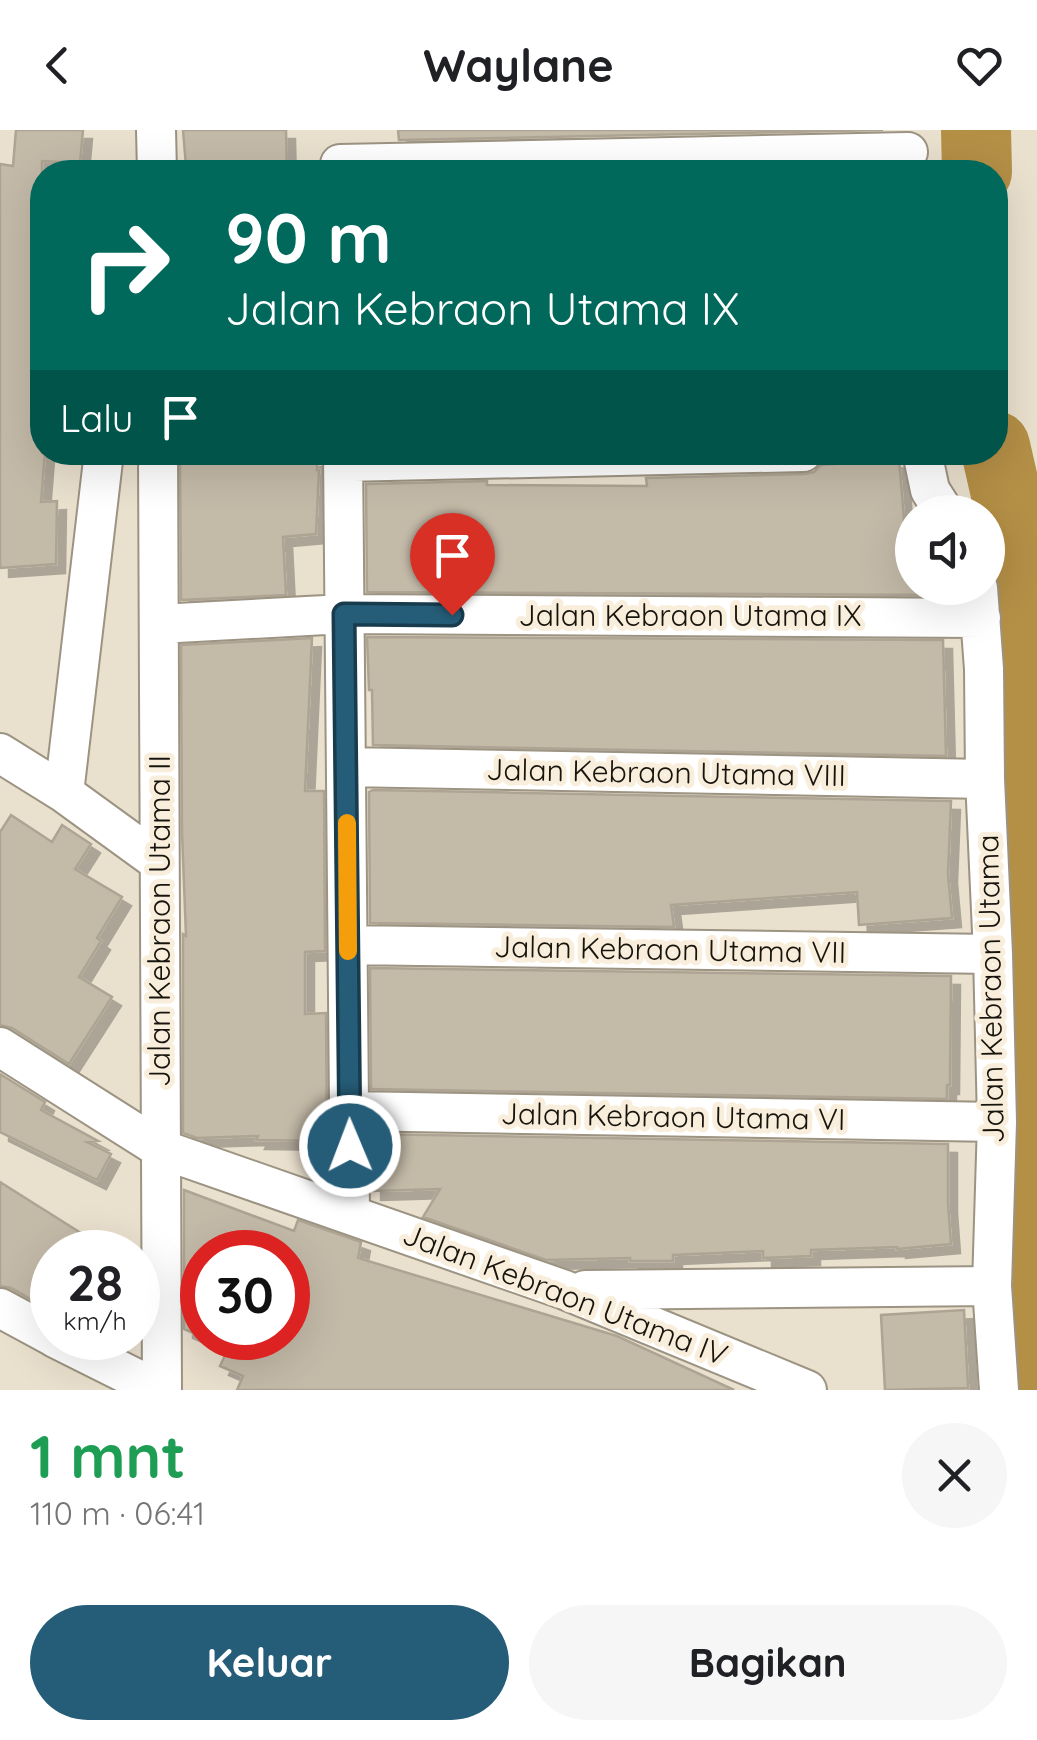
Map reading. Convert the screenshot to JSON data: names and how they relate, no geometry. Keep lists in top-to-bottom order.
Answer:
{
  "streets": {
    "street": [
      "Jalan Kebraon Utama IX",
      "Jalan Kebraon Utama VIII",
      "Jalan Kebraon Utama II",
      "Jalan Kebraon Utama VII",
      "Jalan Kebraon Utama",
      "Jalan Kebraon Utama VI",
      "Jalan Kebraon Utama IV"
    ]
  },
  "crossings": [
    ["Jalan Kebraon Utama IX", "Jalan Kebraon Utama II"],
    ["Jalan Kebraon Utama VIII", "Jalan Kebraon Utama"],
    ["Jalan Kebraon Utama II", "Jalan Kebraon Utama IV"],
    ["Jalan Kebraon Utama VII", "Jalan Kebraon Utama"],
    ["Jalan Kebraon Utama", "Jalan Kebraon Utama VI"]
  ],
  "page": {
    "header": "Waylane",
    "turn": ["90 m", "Jalan Kebraon Utama IX"],
    "then": "Lalu",
    "speed": "28 km/h",
    "limit": "30",
    "heading": ["1 mnt", "110 m · 06:41"],
    "buttons": ["Keluar", "Bagikan"]
  }
}
